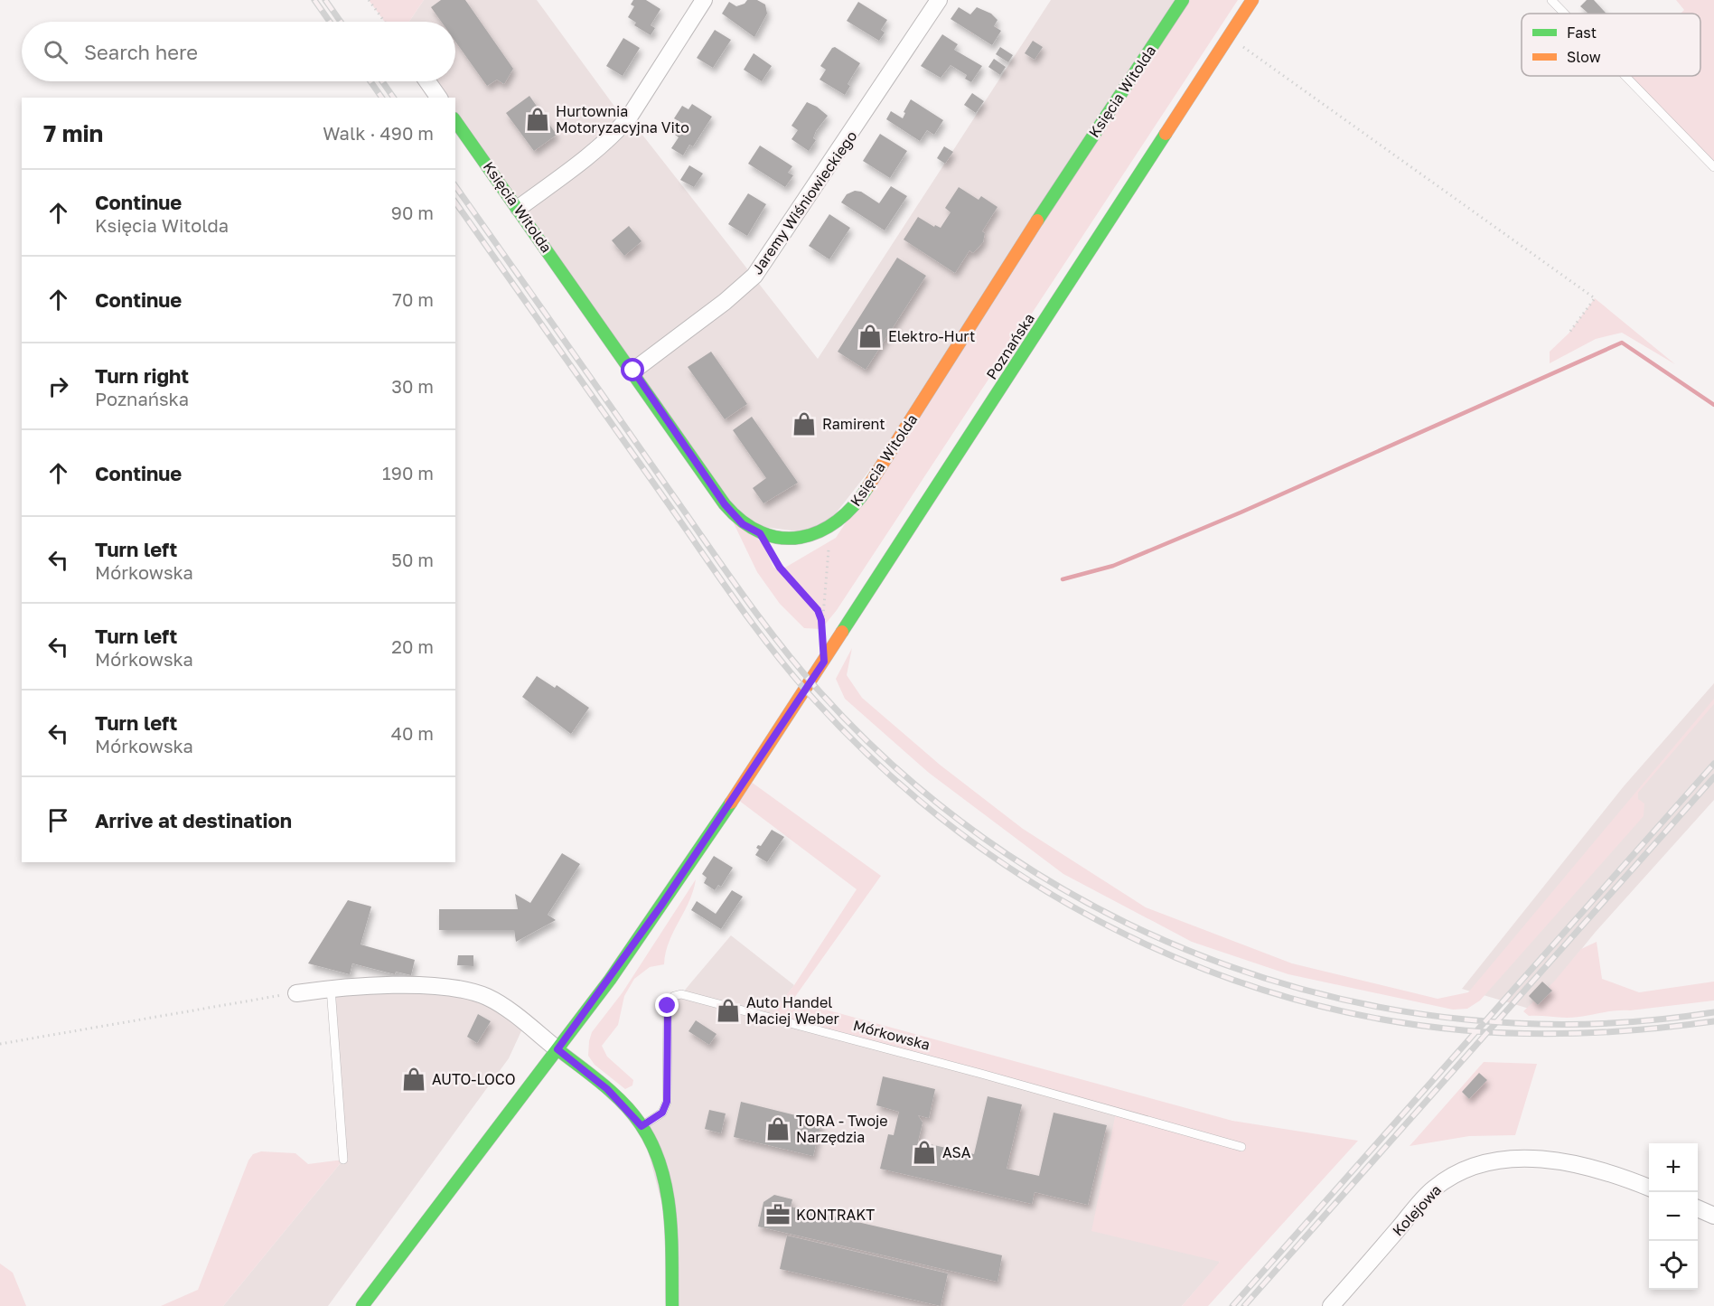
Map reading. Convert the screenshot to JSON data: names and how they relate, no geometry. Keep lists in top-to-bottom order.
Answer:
{
  "streets": {
    "main road": ["Księcia Witolda", "Poznańska"],
    "street": ["Jaremy Wiśniowieckiego", "Kolejowa"],
    "lane": ["Mórkowska"]
  },
  "crossings": [
    ["Księcia Witolda", "Jaremy Wiśniowieckiego"]
  ],
  "places": {
    "shop": [
      "Hurtownia Motoryzacyjna Vito",
      "Elektro-Hurt",
      "Ramirent",
      "Auto Handel Maciej Weber",
      "AUTO-LOCO",
      "TORA - Twoje Narzędzia",
      "ASA"
    ],
    "office": ["KONTRAKT"]
  },
  "legend": ["Fast", "Slow"],
  "page": {
    "search": "Search here",
    "heading": ["7 min", "Walk · 490 m"],
    "list": [
      ["Continue", "Księcia Witolda", "90 m"],
      ["Continue", "70 m"],
      ["Turn right", "Poznańska", "30 m"],
      ["Continue", "190 m"],
      ["Turn left", "Mórkowska", "50 m"],
      ["Turn left", "Mórkowska", "20 m"],
      ["Turn left", "Mórkowska", "40 m"],
      "Arrive at destination"
    ],
    "map_buttons": ["+", "−"]
  }
}
